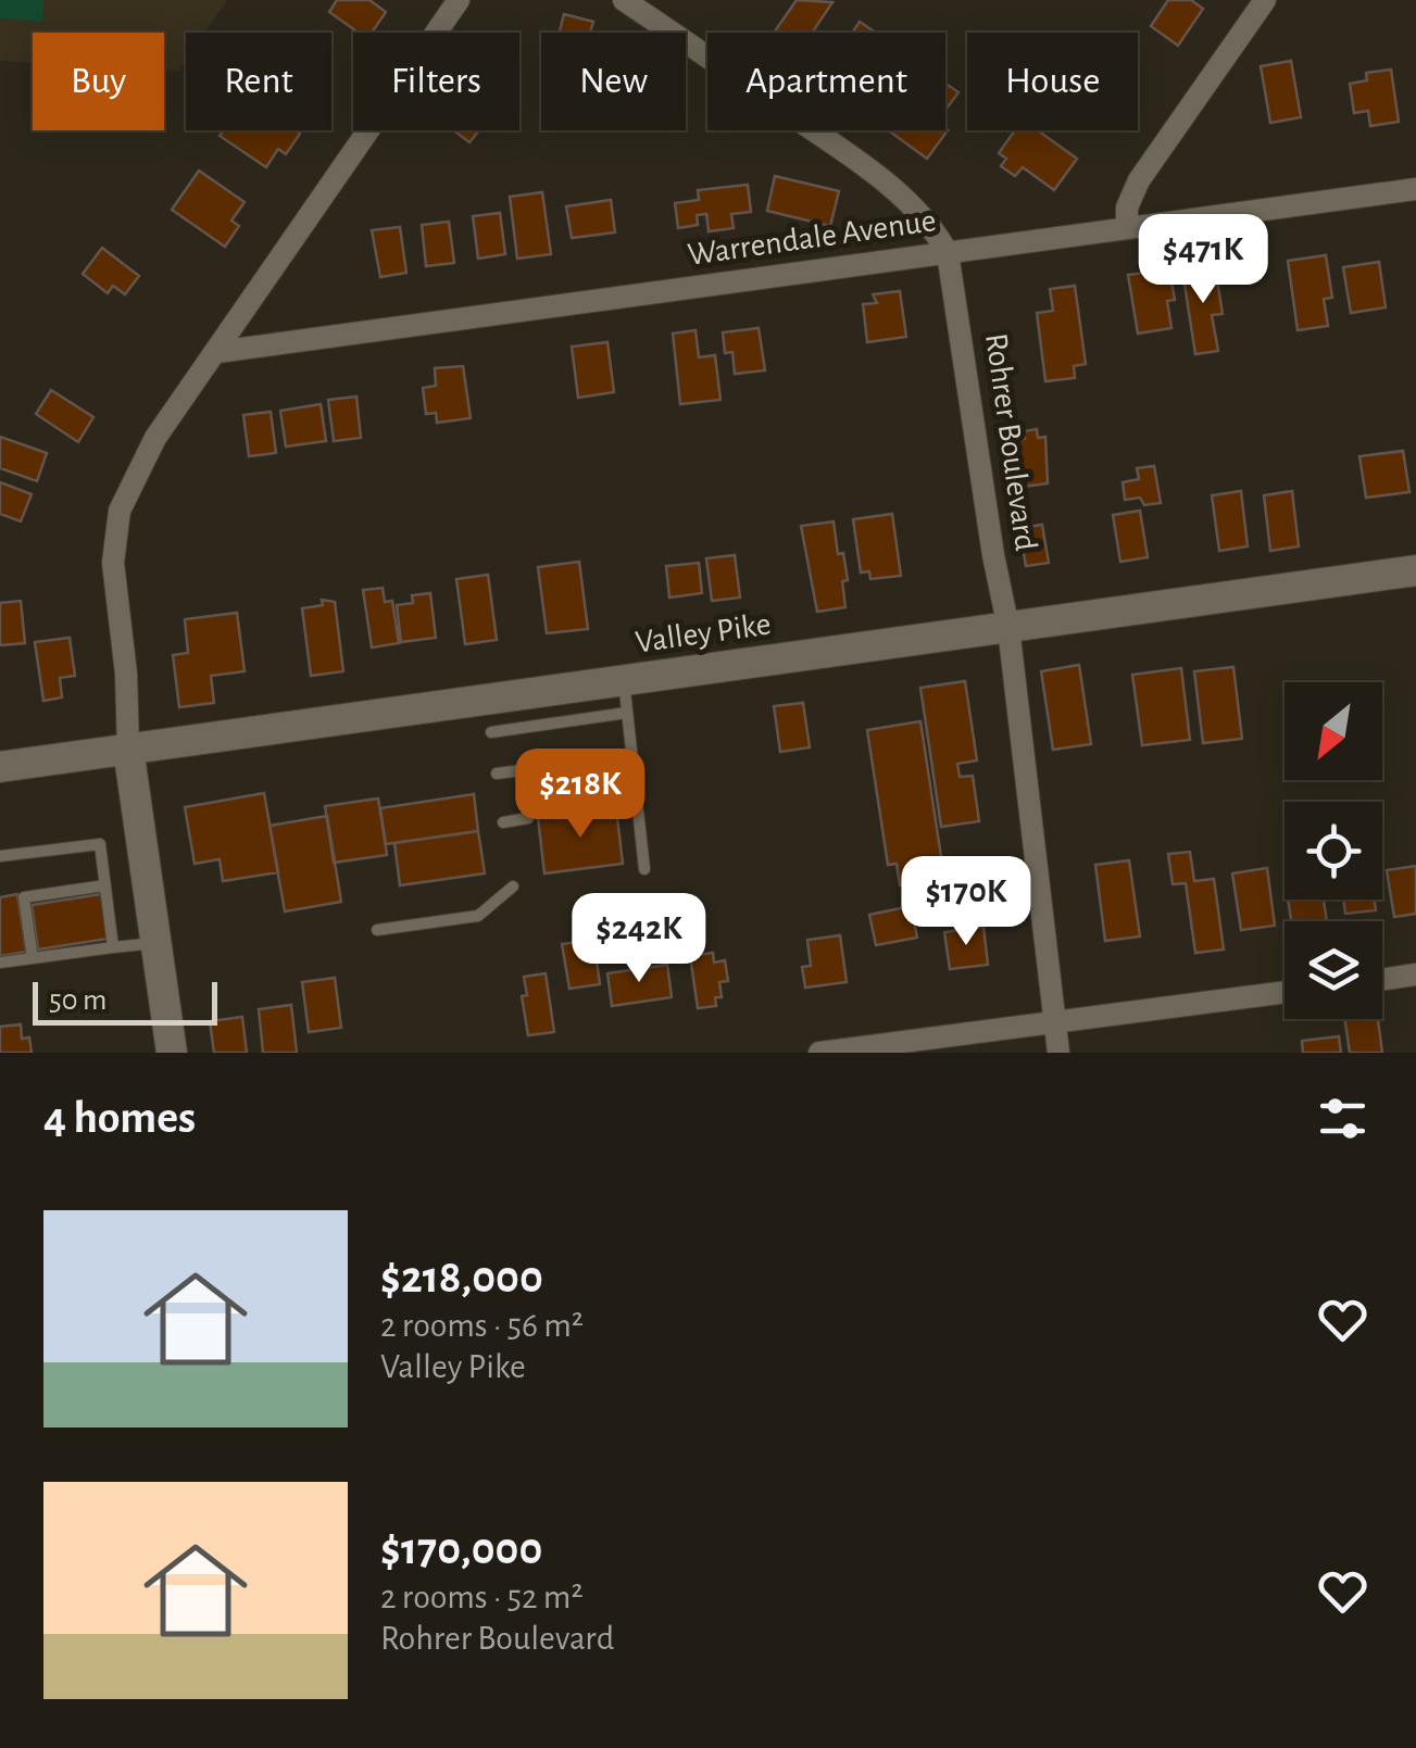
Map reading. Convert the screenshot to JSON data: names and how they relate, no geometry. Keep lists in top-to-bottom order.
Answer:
{
  "streets": {
    "street": ["Warrendale Avenue", "Rohrer Boulevard", "Valley Pike"]
  },
  "crossings": [
    ["Warrendale Avenue", "Rohrer Boulevard"],
    ["Rohrer Boulevard", "Valley Pike"]
  ],
  "scale_bar": "50 m",
  "north": "bottom left",
  "page": {
    "chip": [
      "Buy",
      "Rent",
      "Filters",
      "New",
      "Apartment",
      "House"
    ],
    "price": [
      "$471K",
      "$218K",
      "$170K",
      "$242K"
    ],
    "scale": "50 m",
    "heading": "4 homes",
    "list": [
      {
        "name": "$218,000",
        "note": "2 rooms · 56 m² · Valley Pike"
      },
      {
        "name": "$170,000",
        "note": "2 rooms · 52 m² · Rohrer Boulevard"
      }
    ]
  }
}
